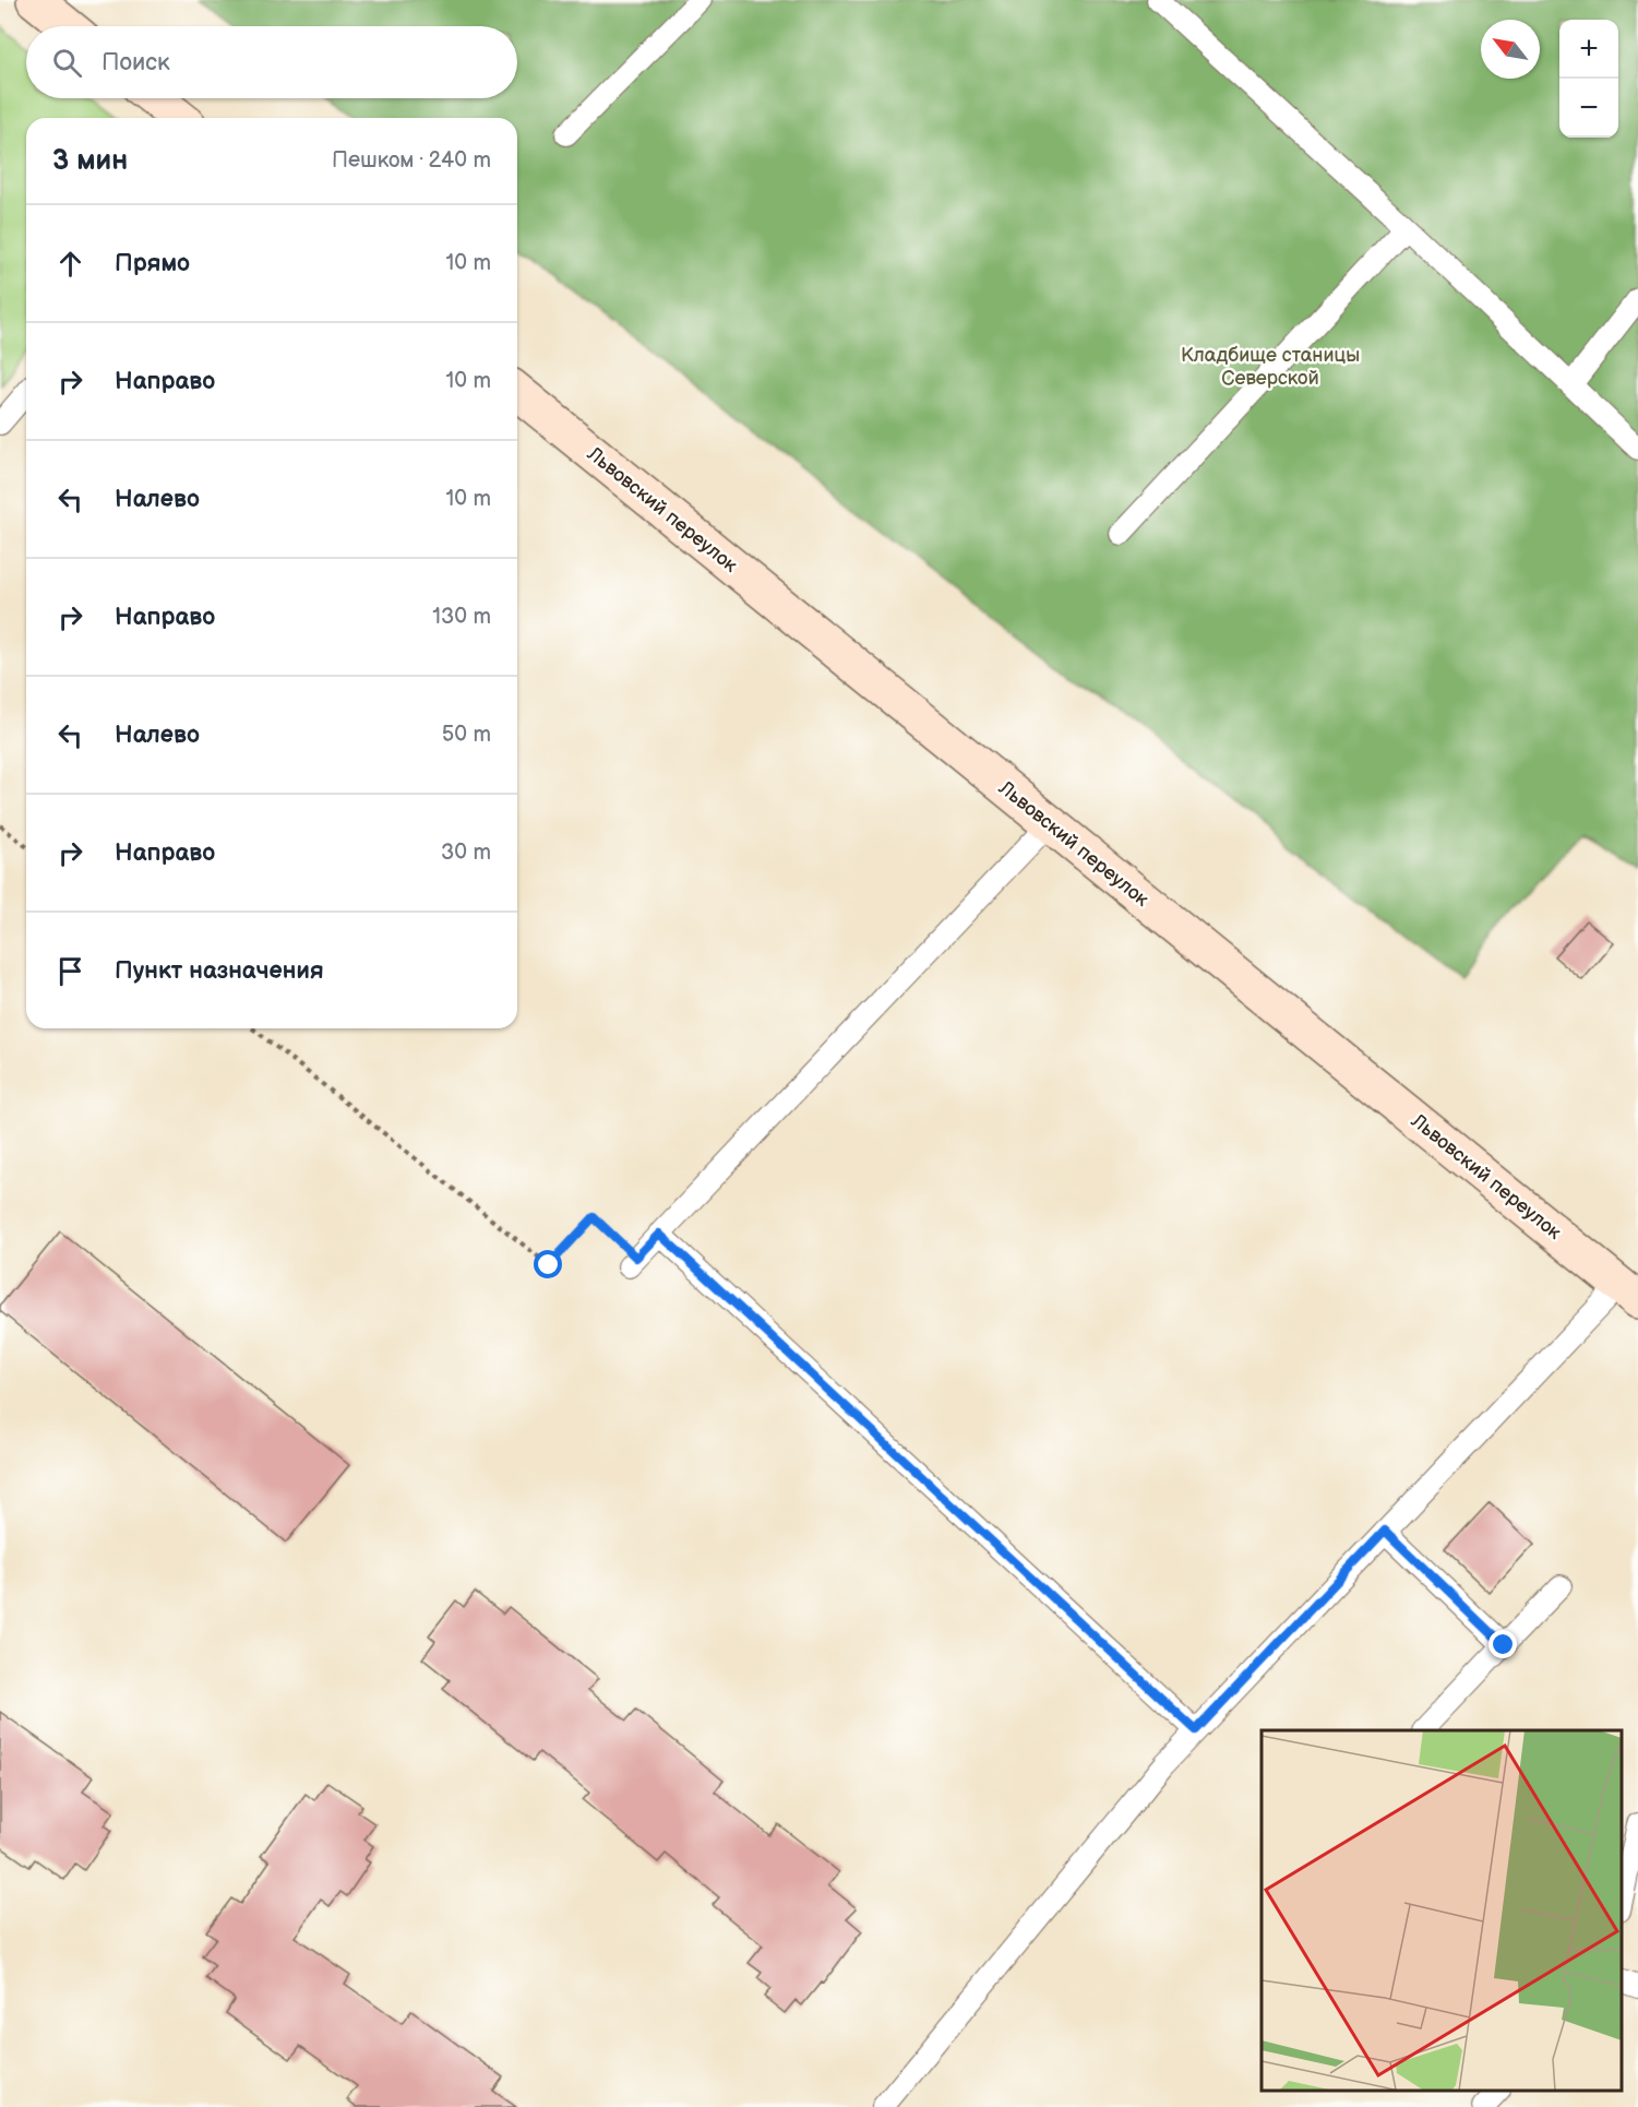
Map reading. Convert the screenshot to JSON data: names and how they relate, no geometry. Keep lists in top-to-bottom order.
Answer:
{
  "streets": {
    "main road": ["Львовский переулок"]
  },
  "parks": ["Кладбище станицы Северской"],
  "north": "top left",
  "page": {
    "map_buttons": ["+", "−"],
    "search": "Поиск",
    "heading": ["3 мин", "Пешком · 240 m"],
    "list": [
      ["Прямо", "10 m"],
      ["Направо", "10 m"],
      ["Налево", "10 m"],
      ["Направо", "130 m"],
      ["Налево", "50 m"],
      ["Направо", "30 m"],
      "Пункт назначения"
    ]
  }
}
